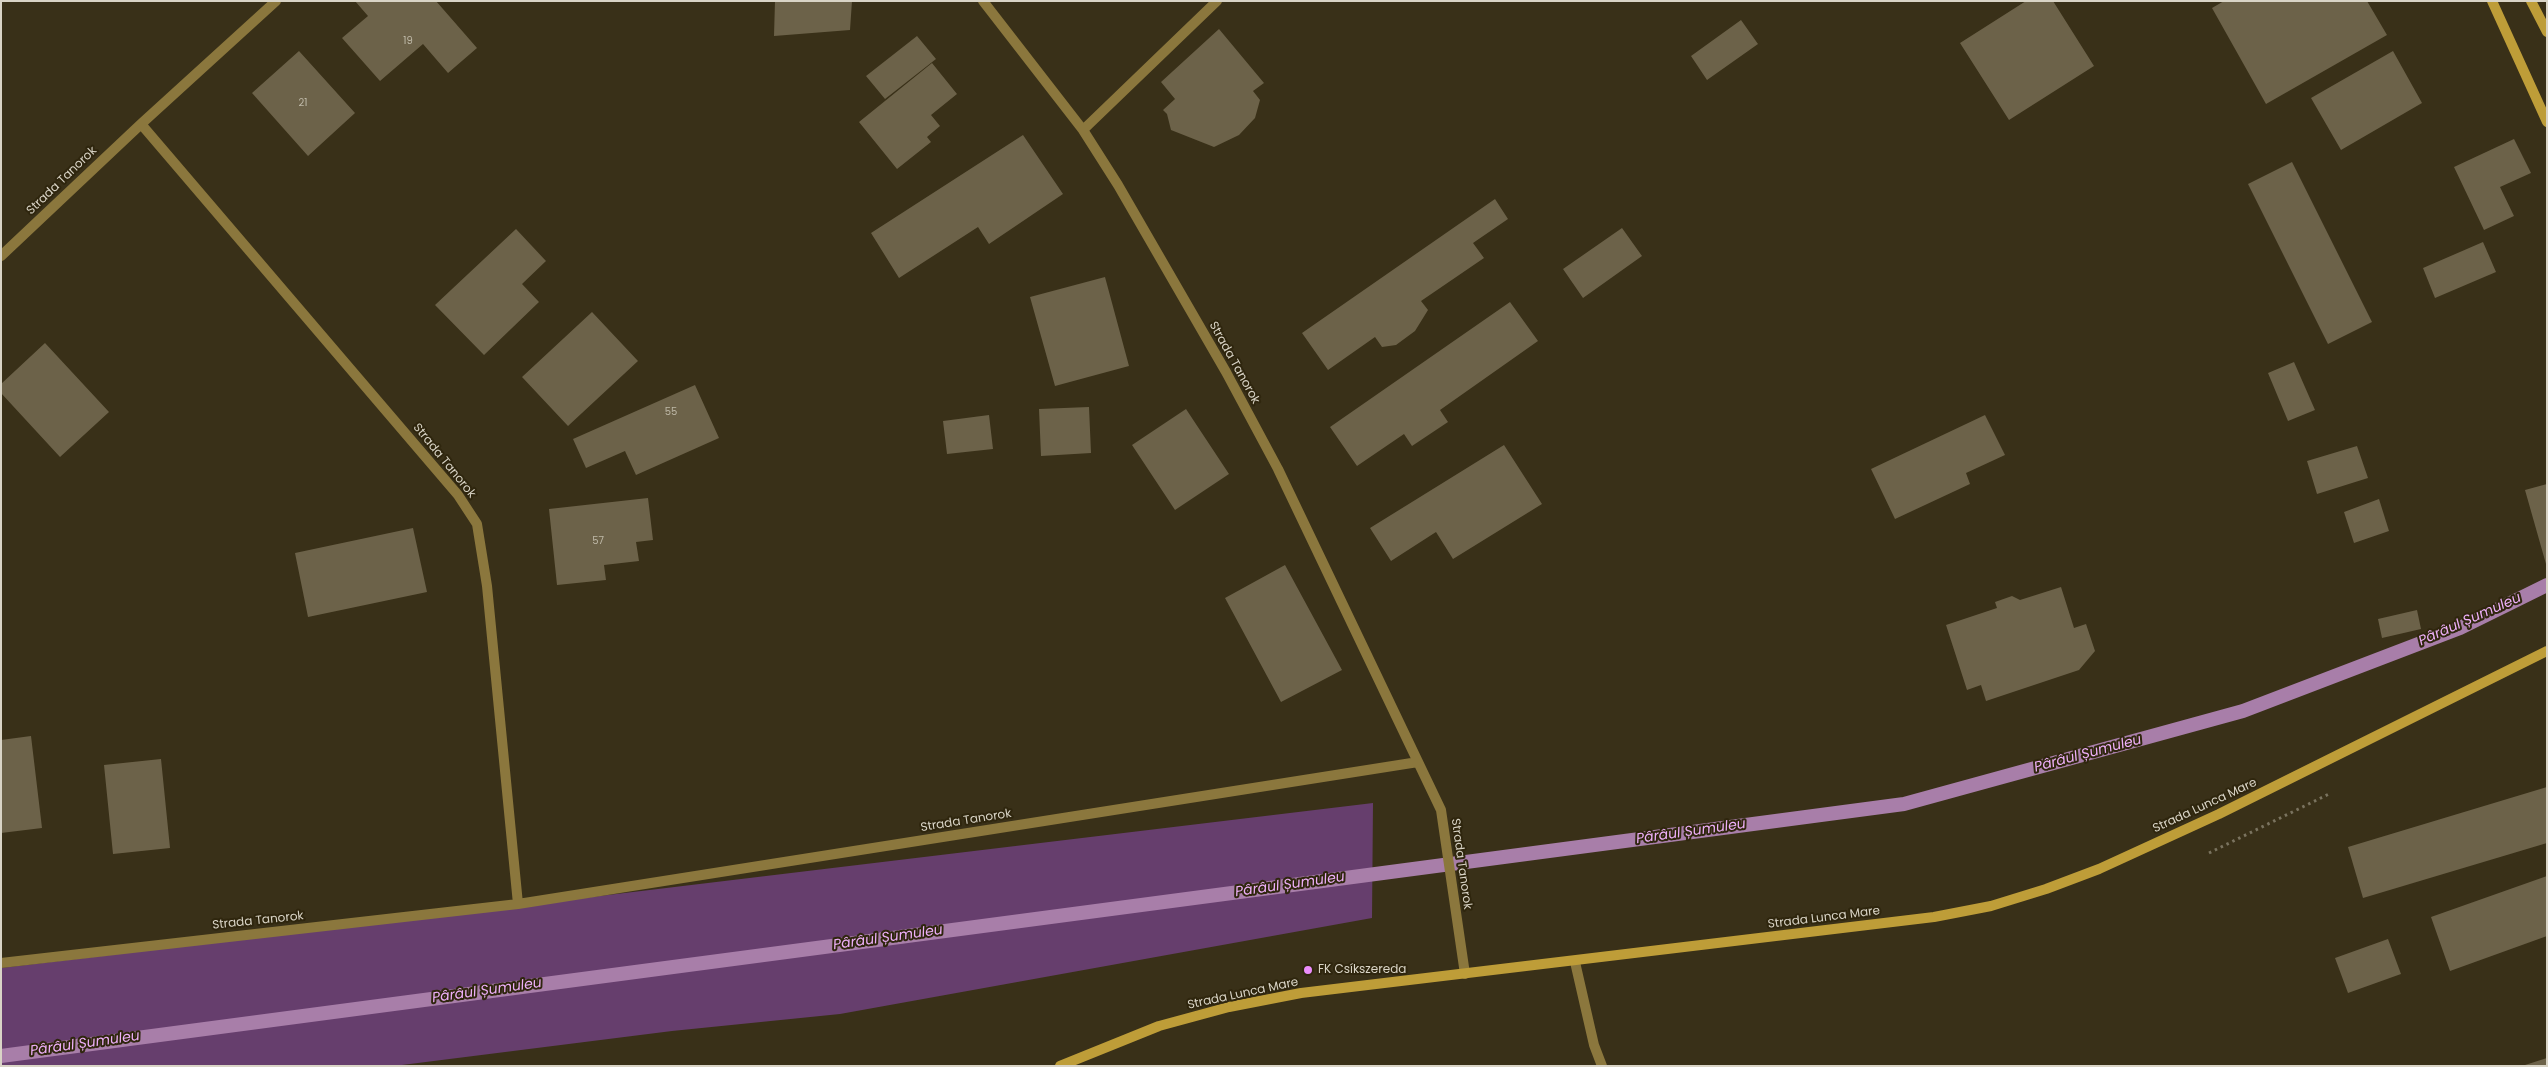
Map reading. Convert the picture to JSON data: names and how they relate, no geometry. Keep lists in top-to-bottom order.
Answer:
{
  "streets": {
    "main road": ["Strada Lunca Mare"],
    "street": ["Strada Tanorok"]
  },
  "crossings": [
    ["Strada Tanorok", "Strada Lunca Mare"]
  ],
  "water": ["Pârâul Șumuleu"],
  "places": ["FK Csíkszereda"],
  "house_numbers": [
    "19",
    "21",
    "55",
    "57"
  ]
}
